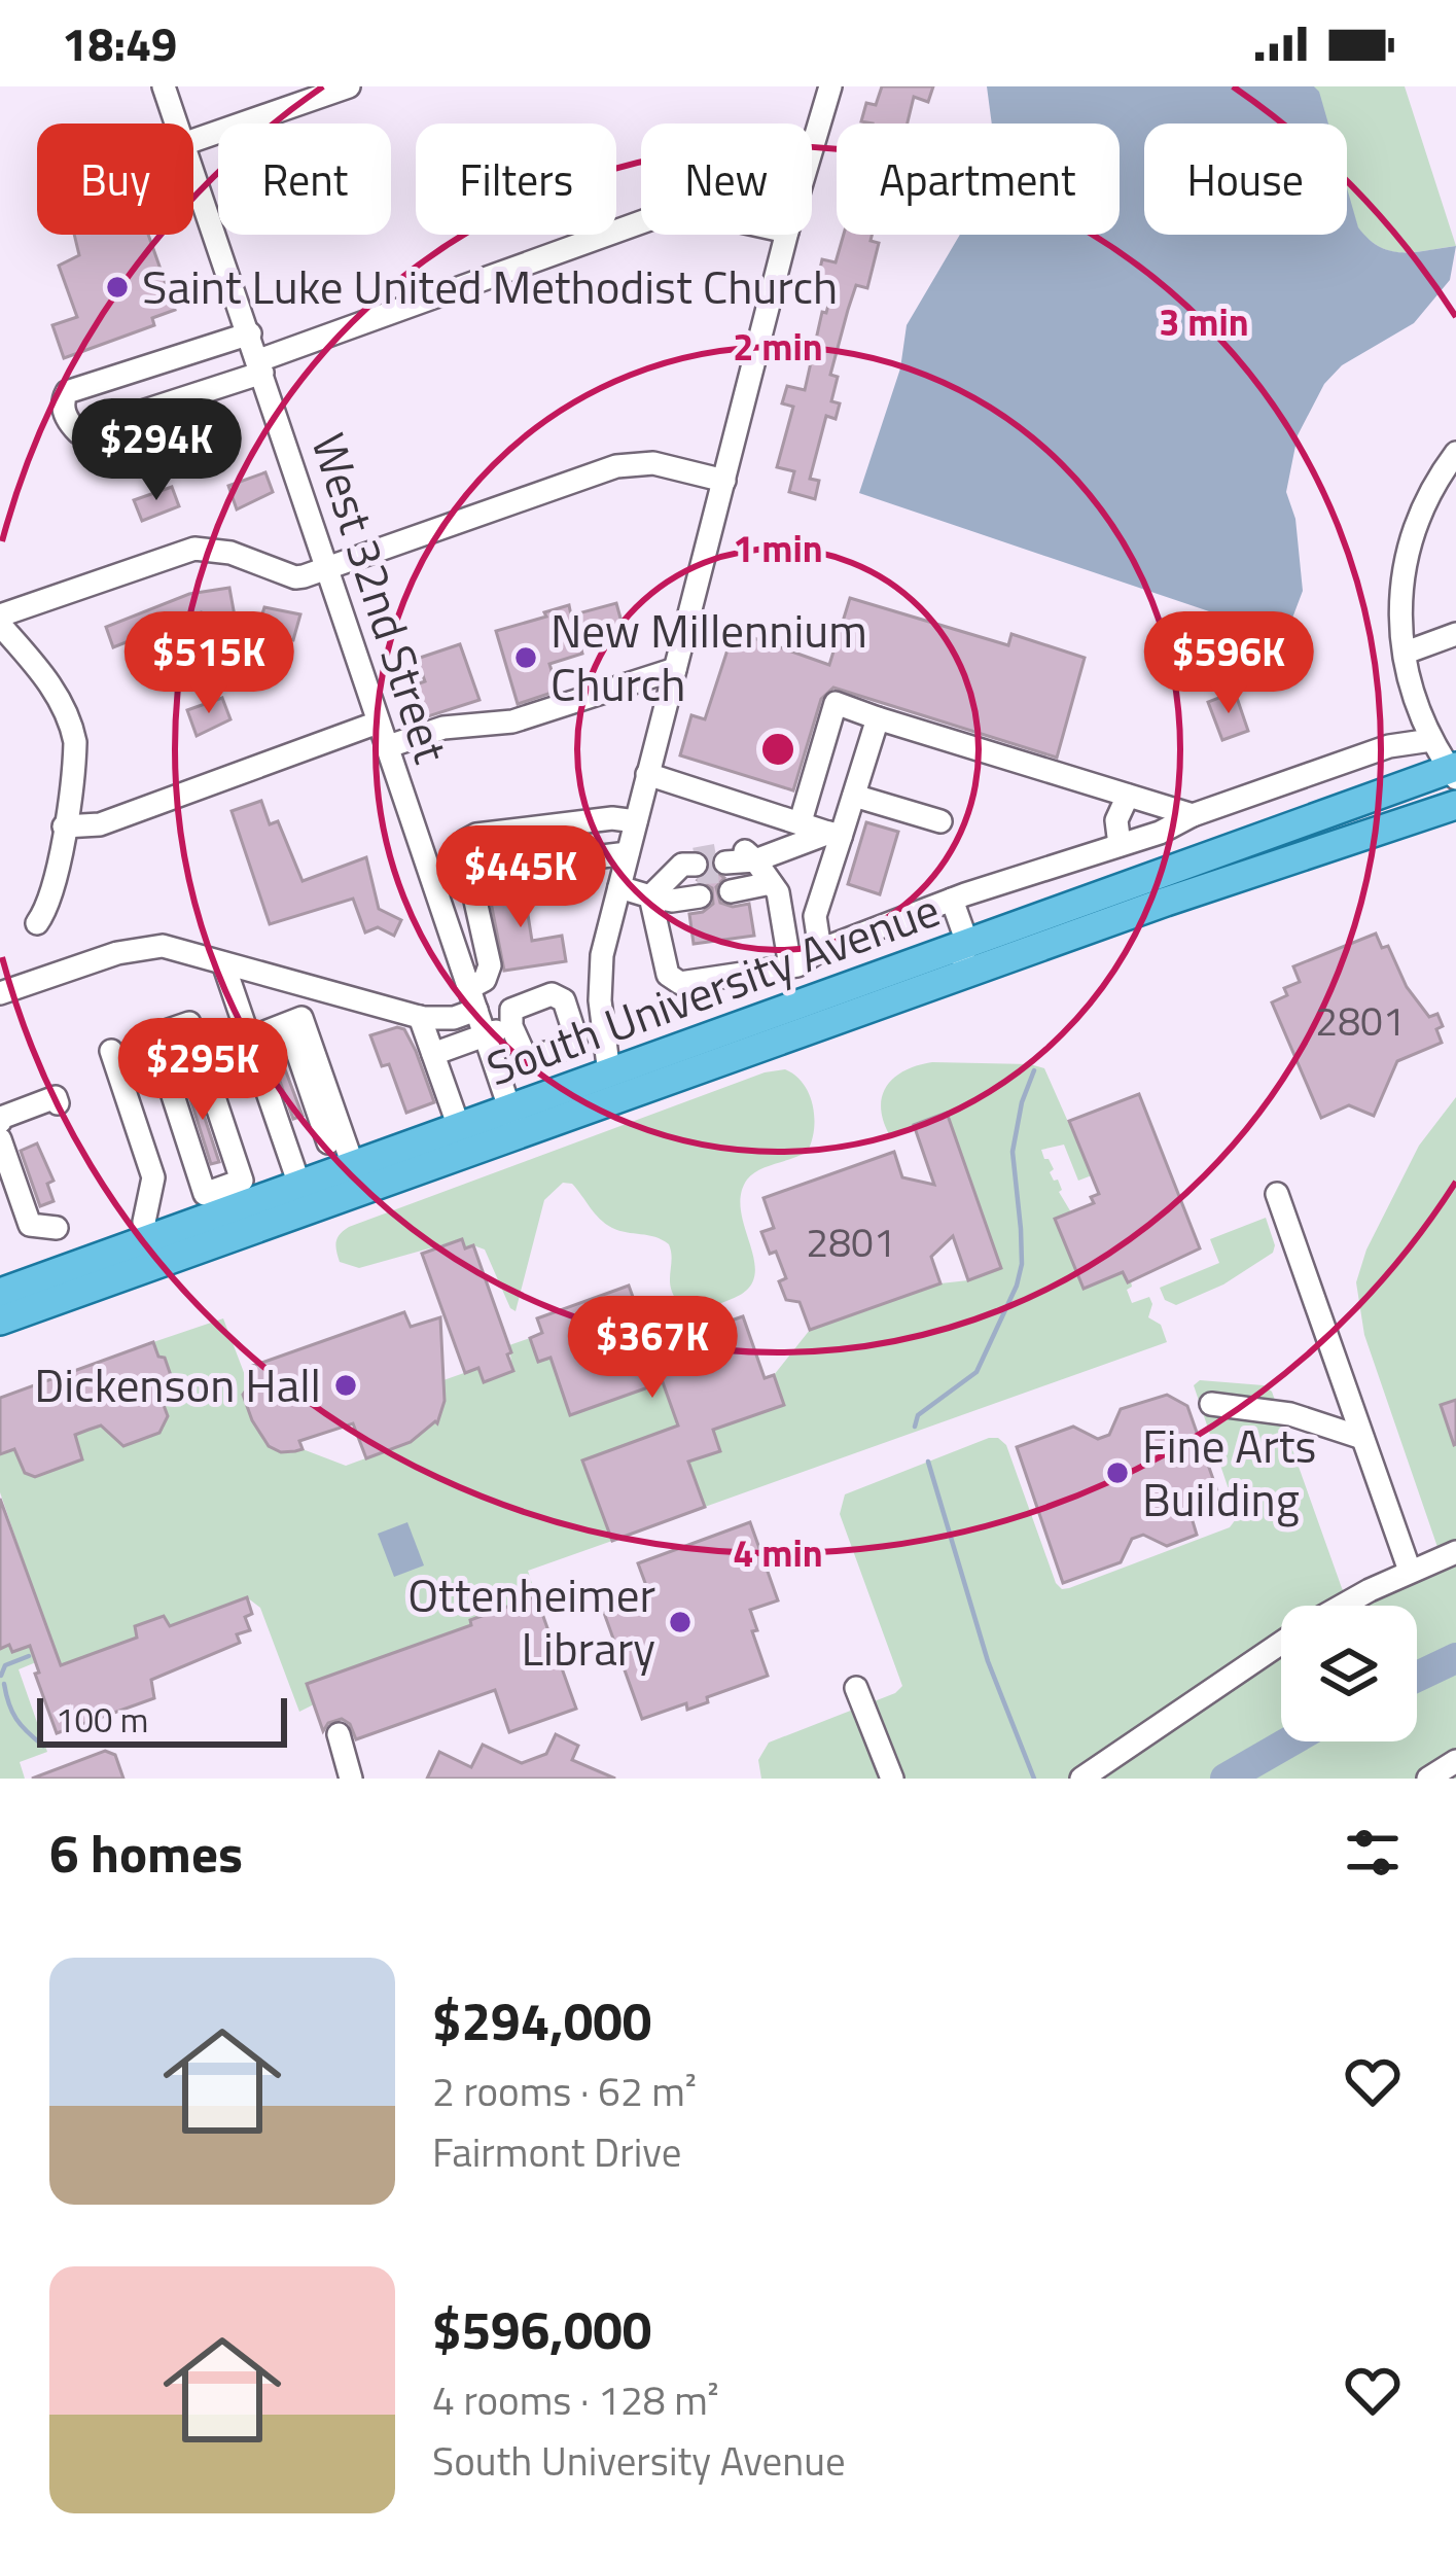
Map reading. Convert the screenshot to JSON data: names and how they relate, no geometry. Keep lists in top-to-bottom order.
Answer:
{
  "streets": {
    "main road": ["South University Avenue"],
    "street": ["West 32nd Street"]
  },
  "crossings": [
    ["West 32nd Street", "South University Avenue"]
  ],
  "places": [
    "Saint Luke United Methodist Church",
    "New Millennium Church",
    "Dickenson Hall",
    "Fine Arts Building",
    "Ottenheimer Library"
  ],
  "house_numbers": ["2801", "2801"],
  "scale_bar": "100 m",
  "page": {
    "status": "18:49",
    "chip": [
      "Buy",
      "Rent",
      "Filters",
      "New",
      "Apartment",
      "House"
    ],
    "price": [
      "$294K",
      "$515K",
      "$596K",
      "$445K",
      "$295K",
      "$367K"
    ],
    "scale": "100 m",
    "heading": "6 homes",
    "list": [
      {
        "name": "$294,000",
        "note": "2 rooms · 62 m² · Fairmont Drive"
      },
      {
        "name": "$596,000",
        "note": "4 rooms · 128 m² · South University Avenue"
      }
    ]
  },
  "rings": [
    "3 min",
    "2 min",
    "1 min",
    "4 min"
  ]
}
